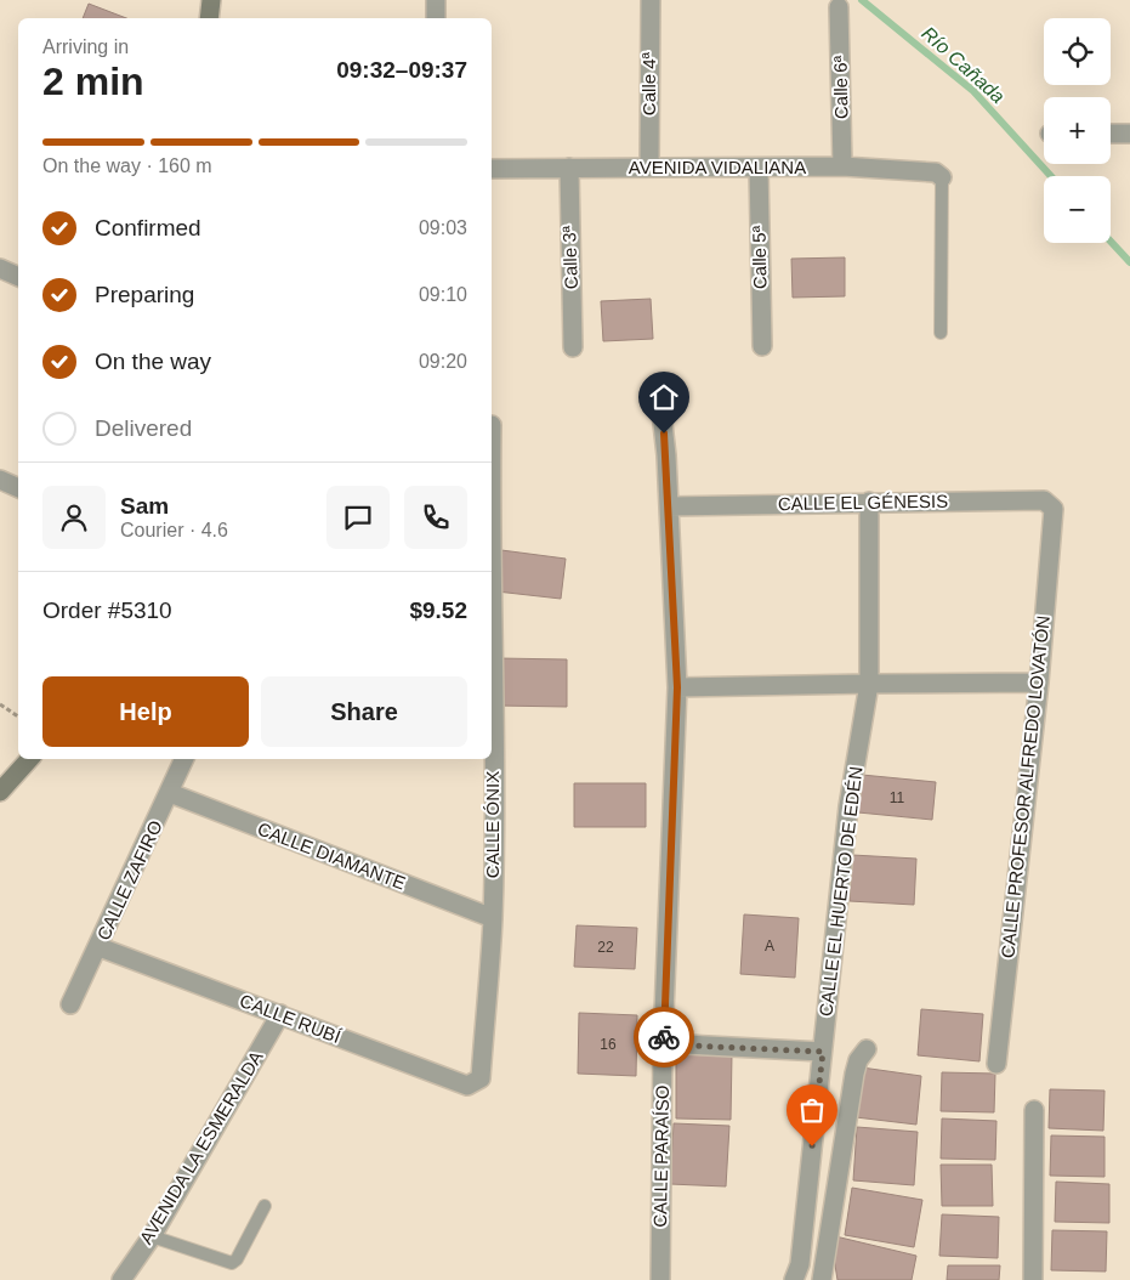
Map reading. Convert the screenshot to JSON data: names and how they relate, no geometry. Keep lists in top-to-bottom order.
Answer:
{
  "streets": {
    "street": [
      "Calle 4ª",
      "Calle 6ª",
      "AVENIDA VIDALIANA",
      "Calle 3ª",
      "Calle 5ª",
      "CALLE EL GÉNESIS",
      "CALLE PROFESOR ALFREDO LOVATÓN",
      "CALLE ÓNIX",
      "CALLE DIAMANTE",
      "CALLE ZAFIRO",
      "CALLE EL HUERTO DE EDÉN",
      "CALLE RUBÍ",
      "AVENIDA LA ESMERALDA",
      "CALLE PARAÍSO"
    ]
  },
  "crossings": [
    ["Calle 4ª", "AVENIDA VIDALIANA"],
    ["Calle 6ª", "AVENIDA VIDALIANA"],
    ["AVENIDA VIDALIANA", "Calle 3ª"],
    ["AVENIDA VIDALIANA", "Calle 5ª"],
    ["CALLE EL GÉNESIS", "CALLE PROFESOR ALFREDO LOVATÓN"],
    ["CALLE EL GÉNESIS", "CALLE EL HUERTO DE EDÉN"],
    ["CALLE EL GÉNESIS", "CALLE PARAÍSO"],
    ["CALLE ÓNIX", "CALLE DIAMANTE"],
    ["CALLE ÓNIX", "CALLE RUBÍ"],
    ["CALLE DIAMANTE", "CALLE ZAFIRO"],
    ["CALLE ZAFIRO", "CALLE RUBÍ"],
    ["CALLE RUBÍ", "AVENIDA LA ESMERALDA"]
  ],
  "water": ["Río Cañada"],
  "house_numbers": [
    "11",
    "A",
    "22",
    "16"
  ],
  "page": {
    "map_buttons": ["+", "−"],
    "heading": ["2 min", "Arriving in", "09:32–09:37"],
    "panel": [
      "Sam",
      "Courier · 4.6",
      "Order #5310",
      "$9.52"
    ],
    "bar": "On the way · 160 m",
    "list": [
      ["Confirmed", "09:03"],
      ["Preparing", "09:10"],
      ["On the way", "09:20"],
      "Delivered"
    ],
    "buttons": ["Help", "Share"]
  }
}
